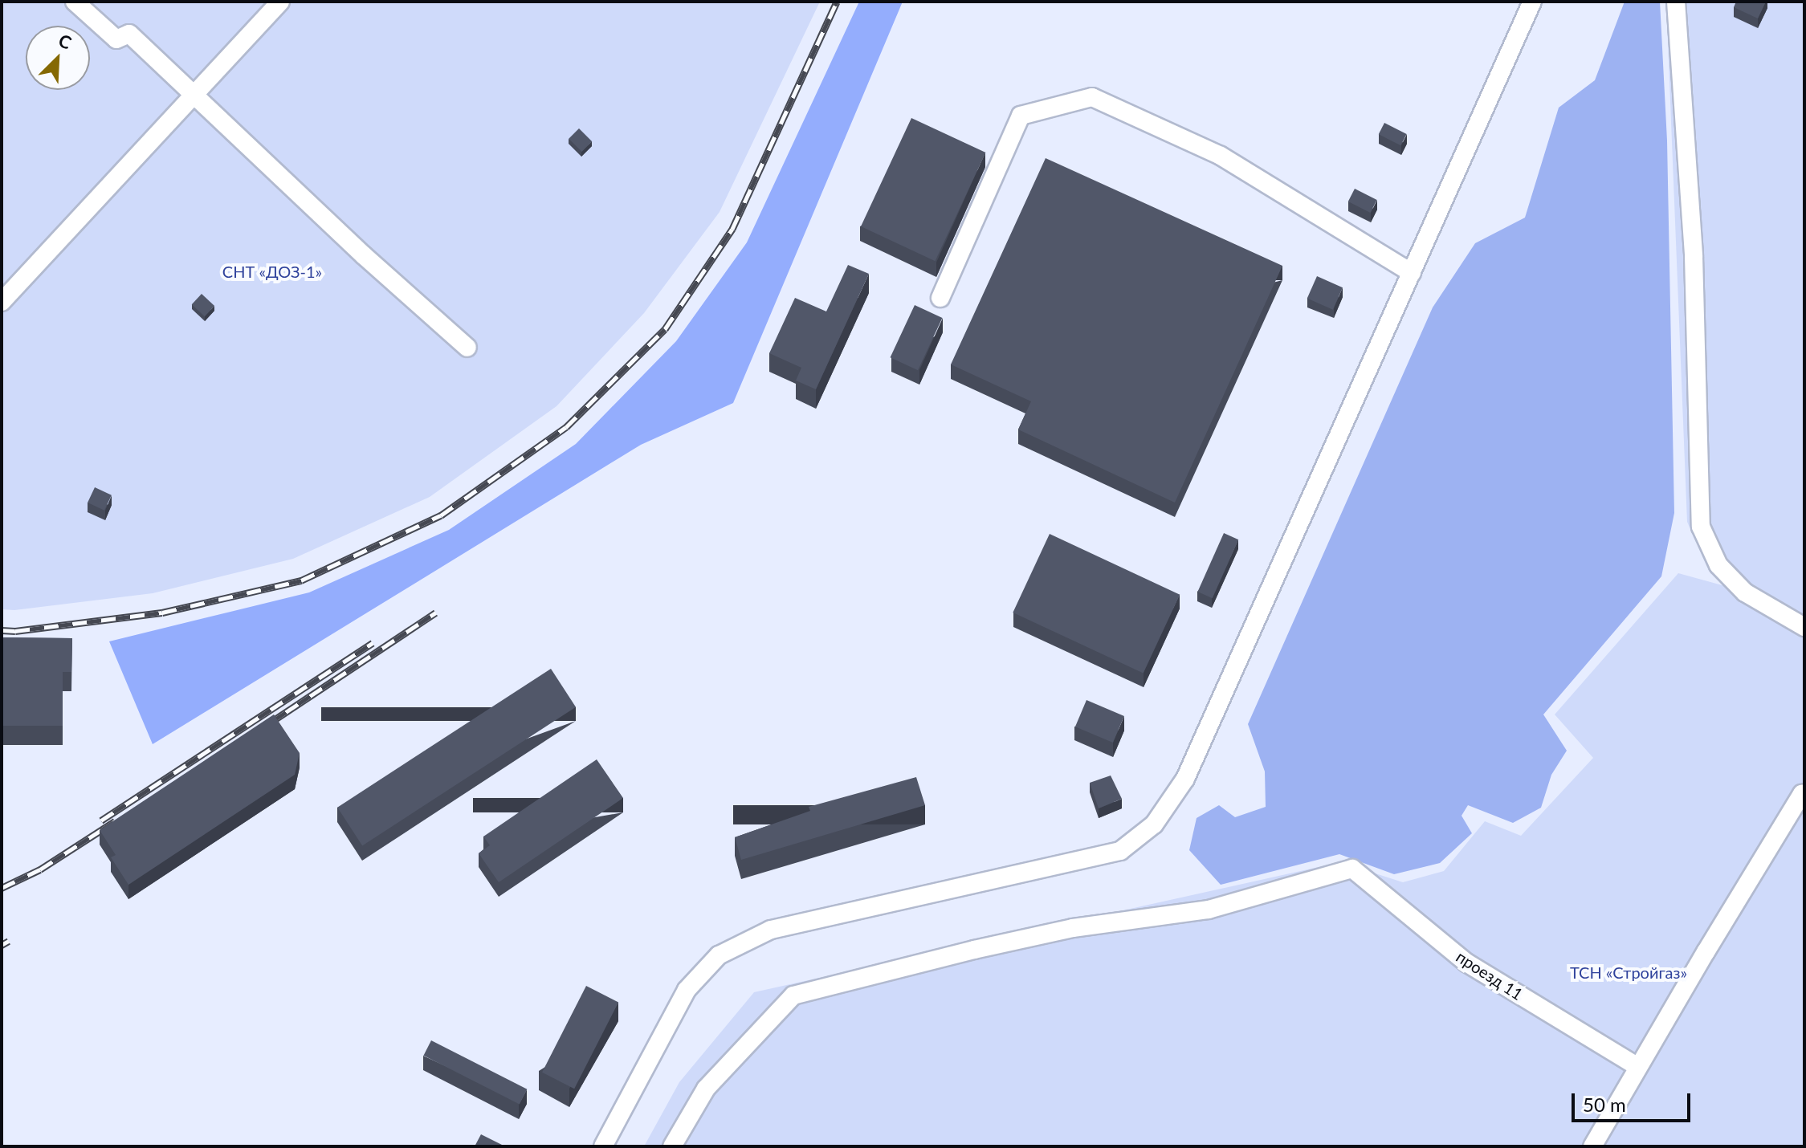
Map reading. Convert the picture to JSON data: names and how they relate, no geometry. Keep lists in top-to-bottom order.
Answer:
{
  "streets": {
    "street": ["проезд 11"]
  },
  "parks": ["СНТ «ДОЗ-1»", "ТСН «Стройгаз»"],
  "scale_bar": "50 m",
  "north": "top right"
}
